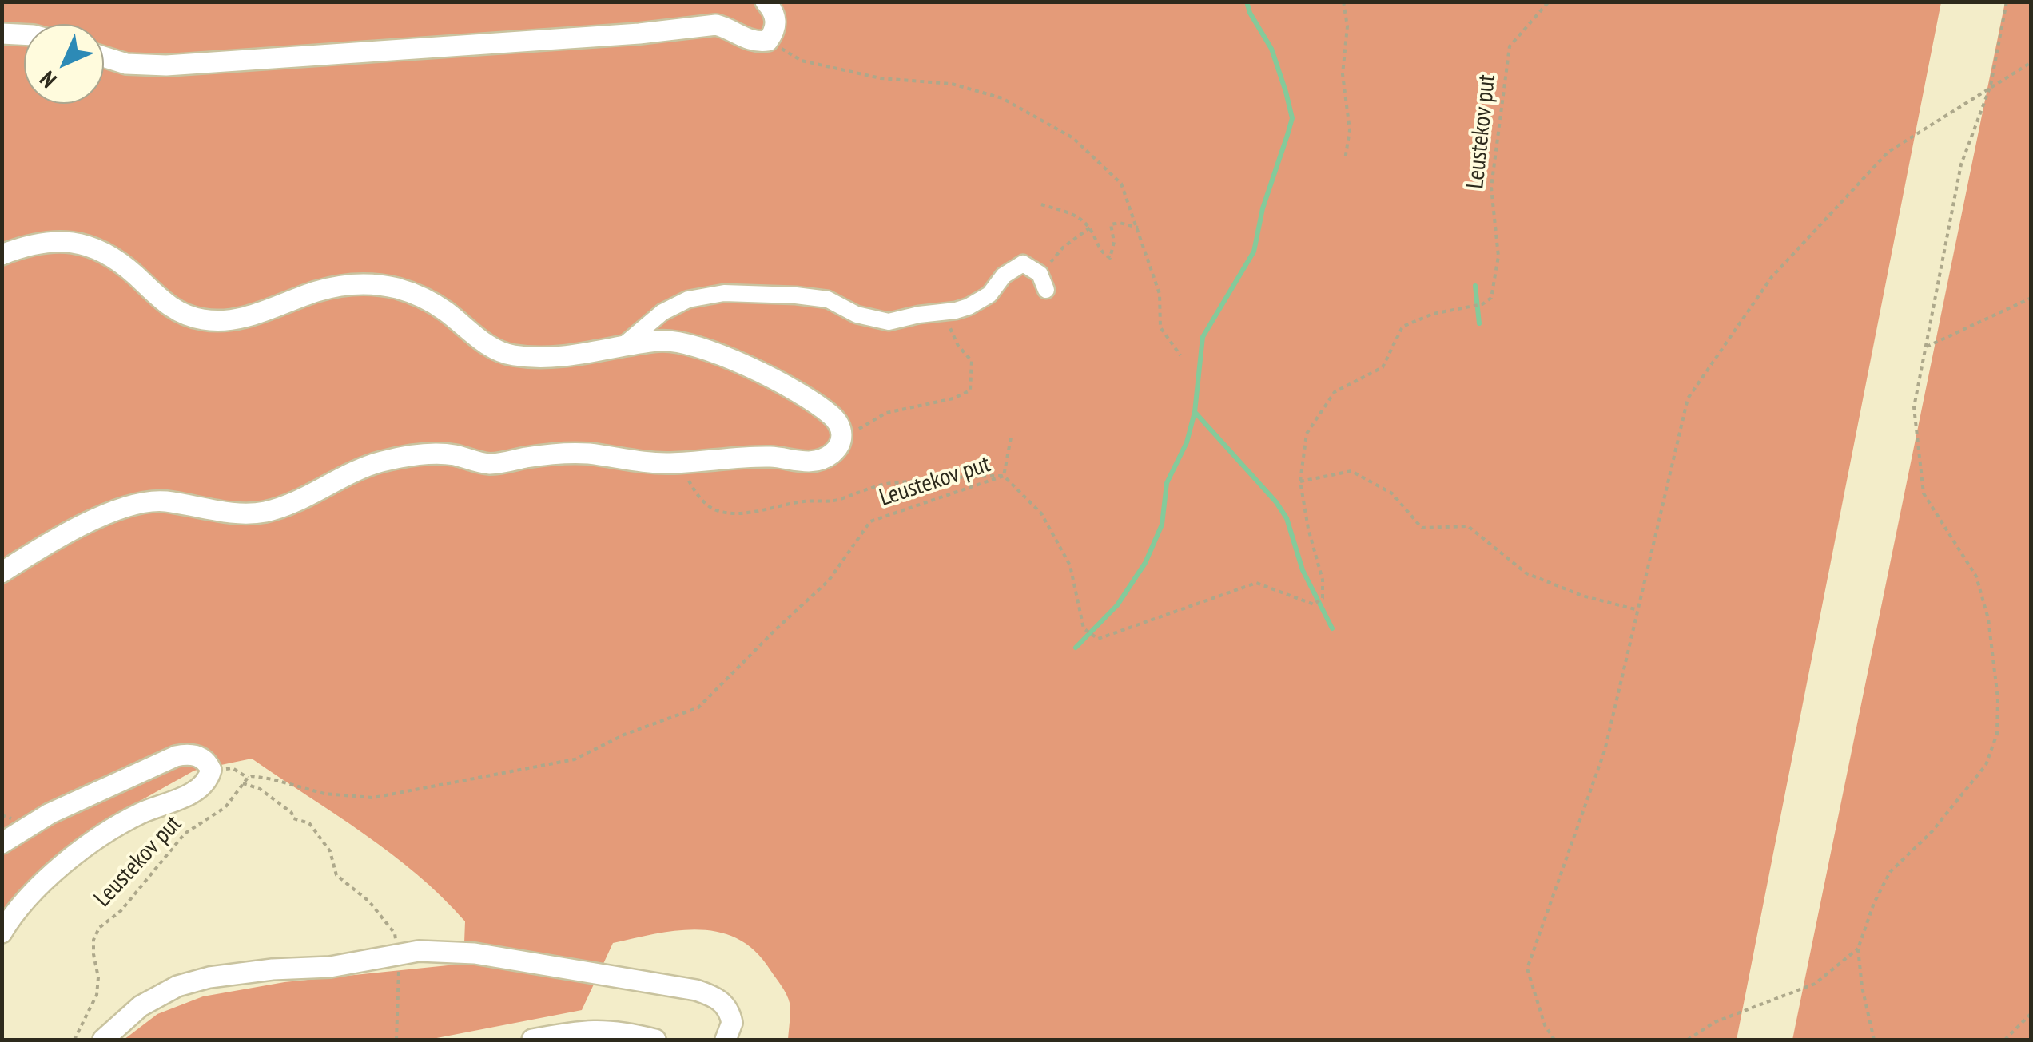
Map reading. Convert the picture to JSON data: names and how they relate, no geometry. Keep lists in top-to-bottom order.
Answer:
{
  "streets": {
    "path": ["Leustekov put"]
  },
  "north": "bottom left"
}
